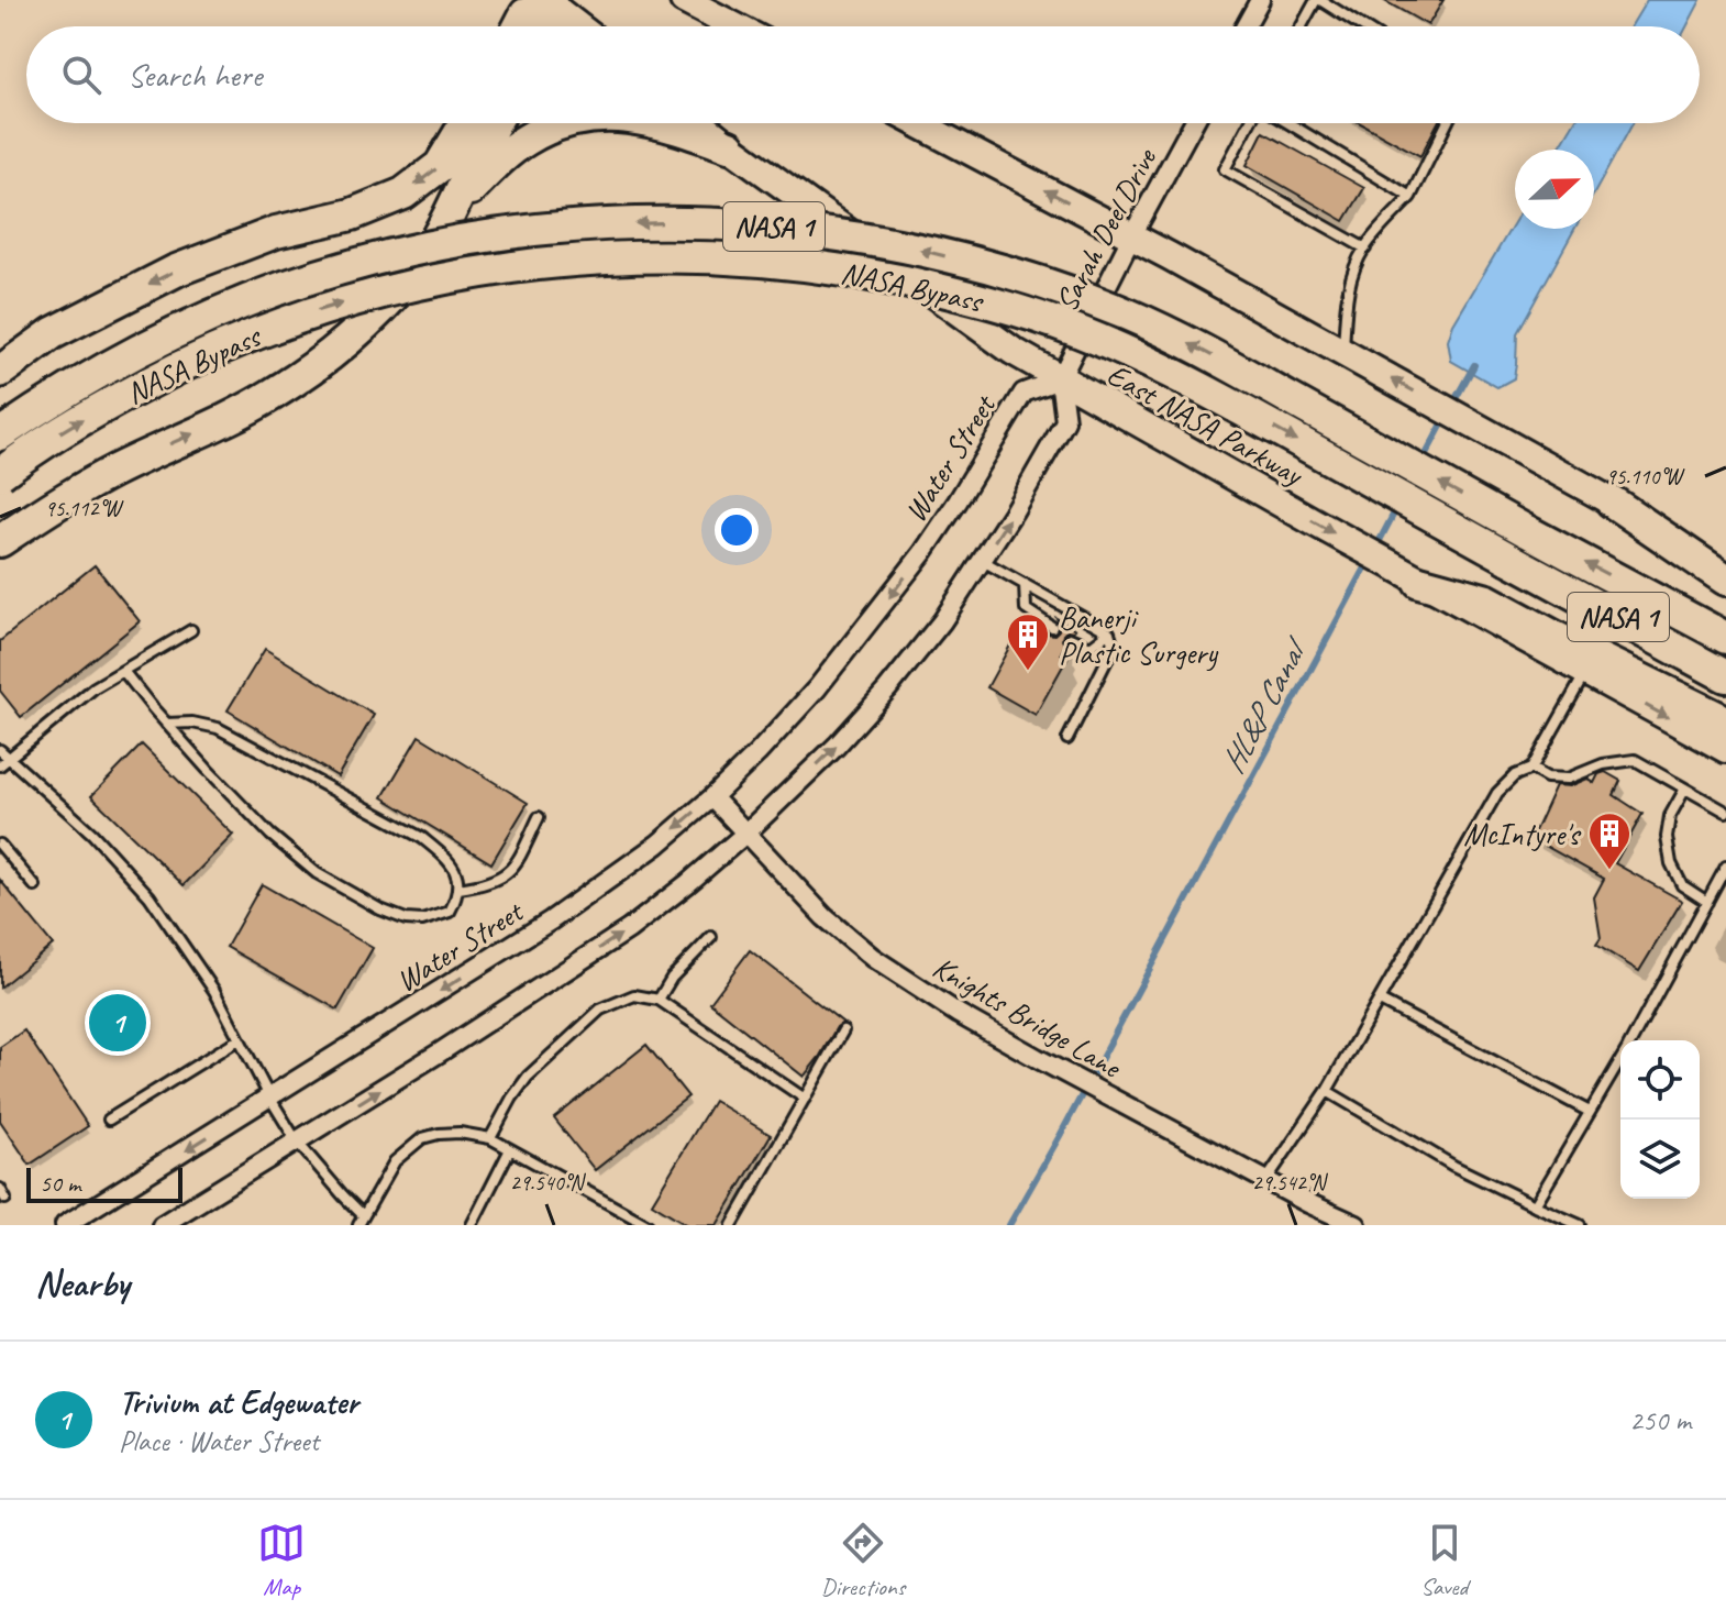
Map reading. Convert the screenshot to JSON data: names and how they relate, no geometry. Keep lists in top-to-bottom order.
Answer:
{
  "streets": {
    "highway": ["NASA 1", "NASA Bypass"],
    "main road": ["East NASA Parkway"],
    "street": ["Sarah Deel Drive", "Water Street", "Knights Bridge Lane"]
  },
  "crossings": [
    ["Sarah Deel Drive", "East NASA Parkway"],
    ["Sarah Deel Drive", "Water Street"],
    ["East NASA Parkway", "Water Street"],
    ["Water Street", "Knights Bridge Lane"]
  ],
  "water": ["HL&P Canal"],
  "places": {
    "building": ["Banerji Plastic Surgery", "McIntyre's"]
  },
  "scale_bar": "50 m",
  "north": "right",
  "page": {
    "search": "Search here",
    "pins": "1",
    "scale": "50 m",
    "heading": "Nearby",
    "list": [
      {
        "mark": "1",
        "name": "Trivium at Edgewater",
        "note": "Place · Water Street",
        "value": "250 m"
      }
    ],
    "nav": ["Map", "Directions", "Saved"]
  },
  "coordinates": [
    "95.110°W",
    "95.112°W",
    "29.540°N",
    "29.542°N"
  ]
}
